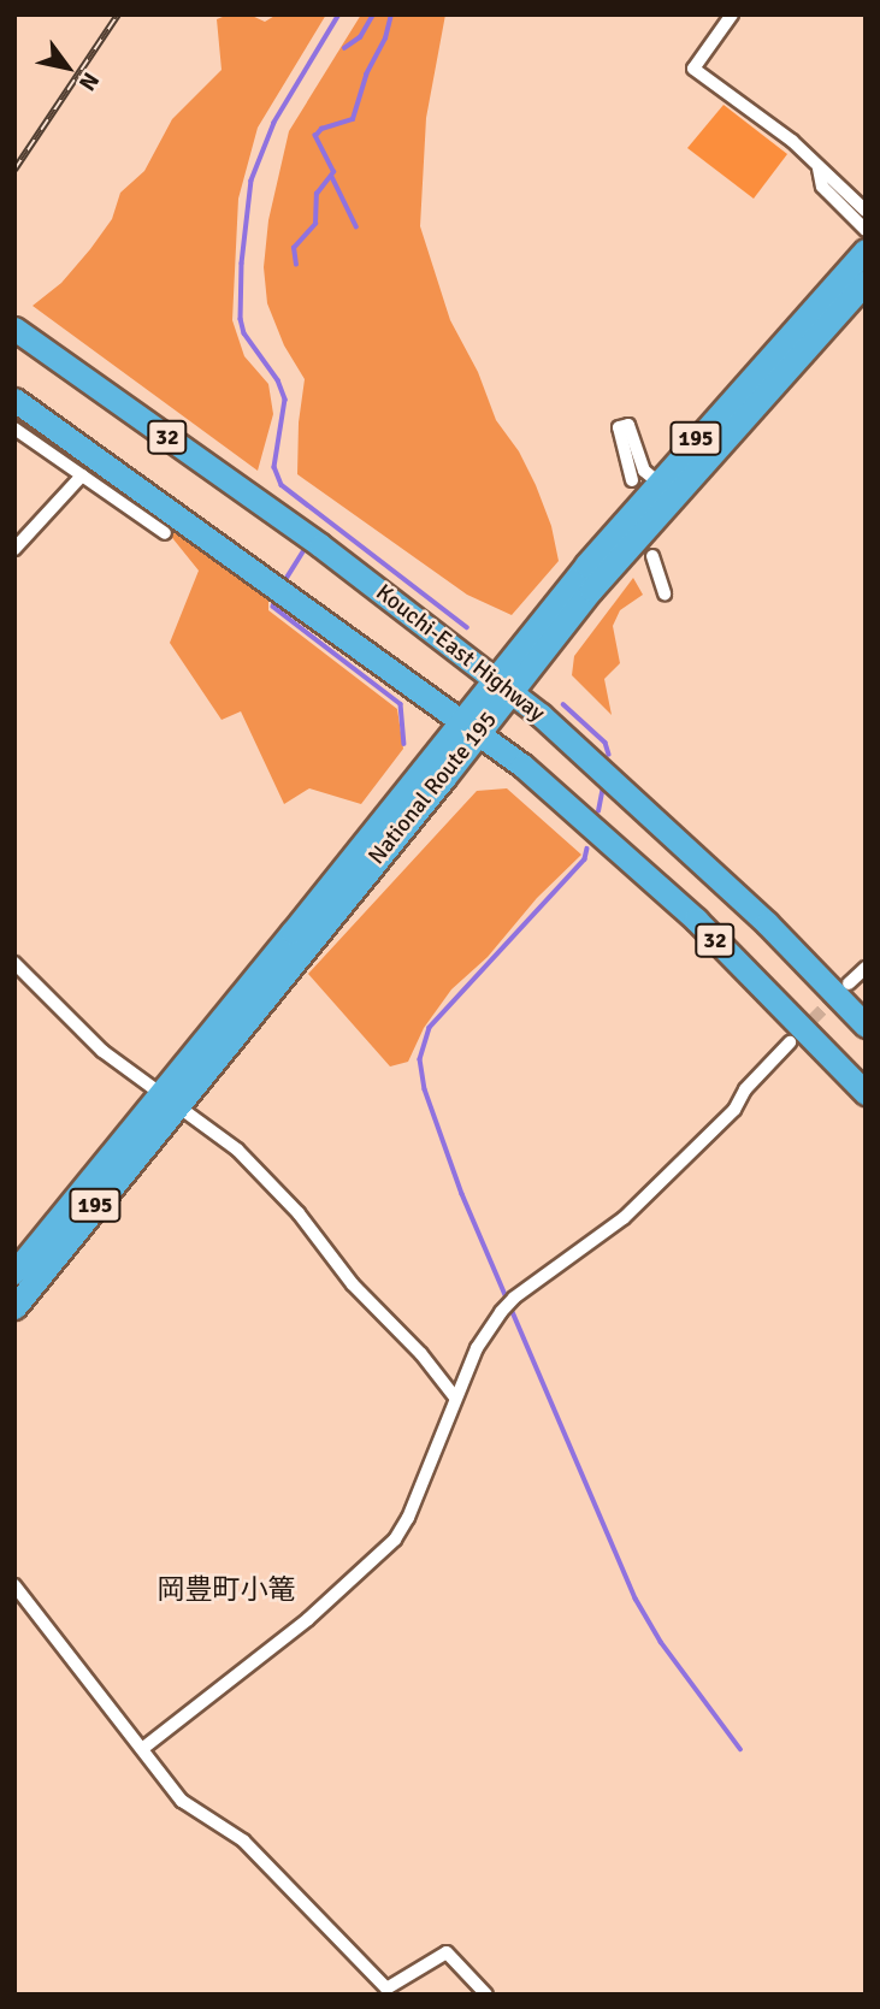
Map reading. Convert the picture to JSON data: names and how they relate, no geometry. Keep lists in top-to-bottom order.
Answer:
{
  "streets": {
    "highway": [
      "32",
      "195",
      "Kouchi-East Highway",
      "National Route 195"
    ]
  },
  "crossings": [
    ["32", "National Route 195"],
    ["Kouchi-East Highway", "National Route 195"]
  ],
  "districts": ["岡豊町小篭"],
  "north": "bottom right"
}
